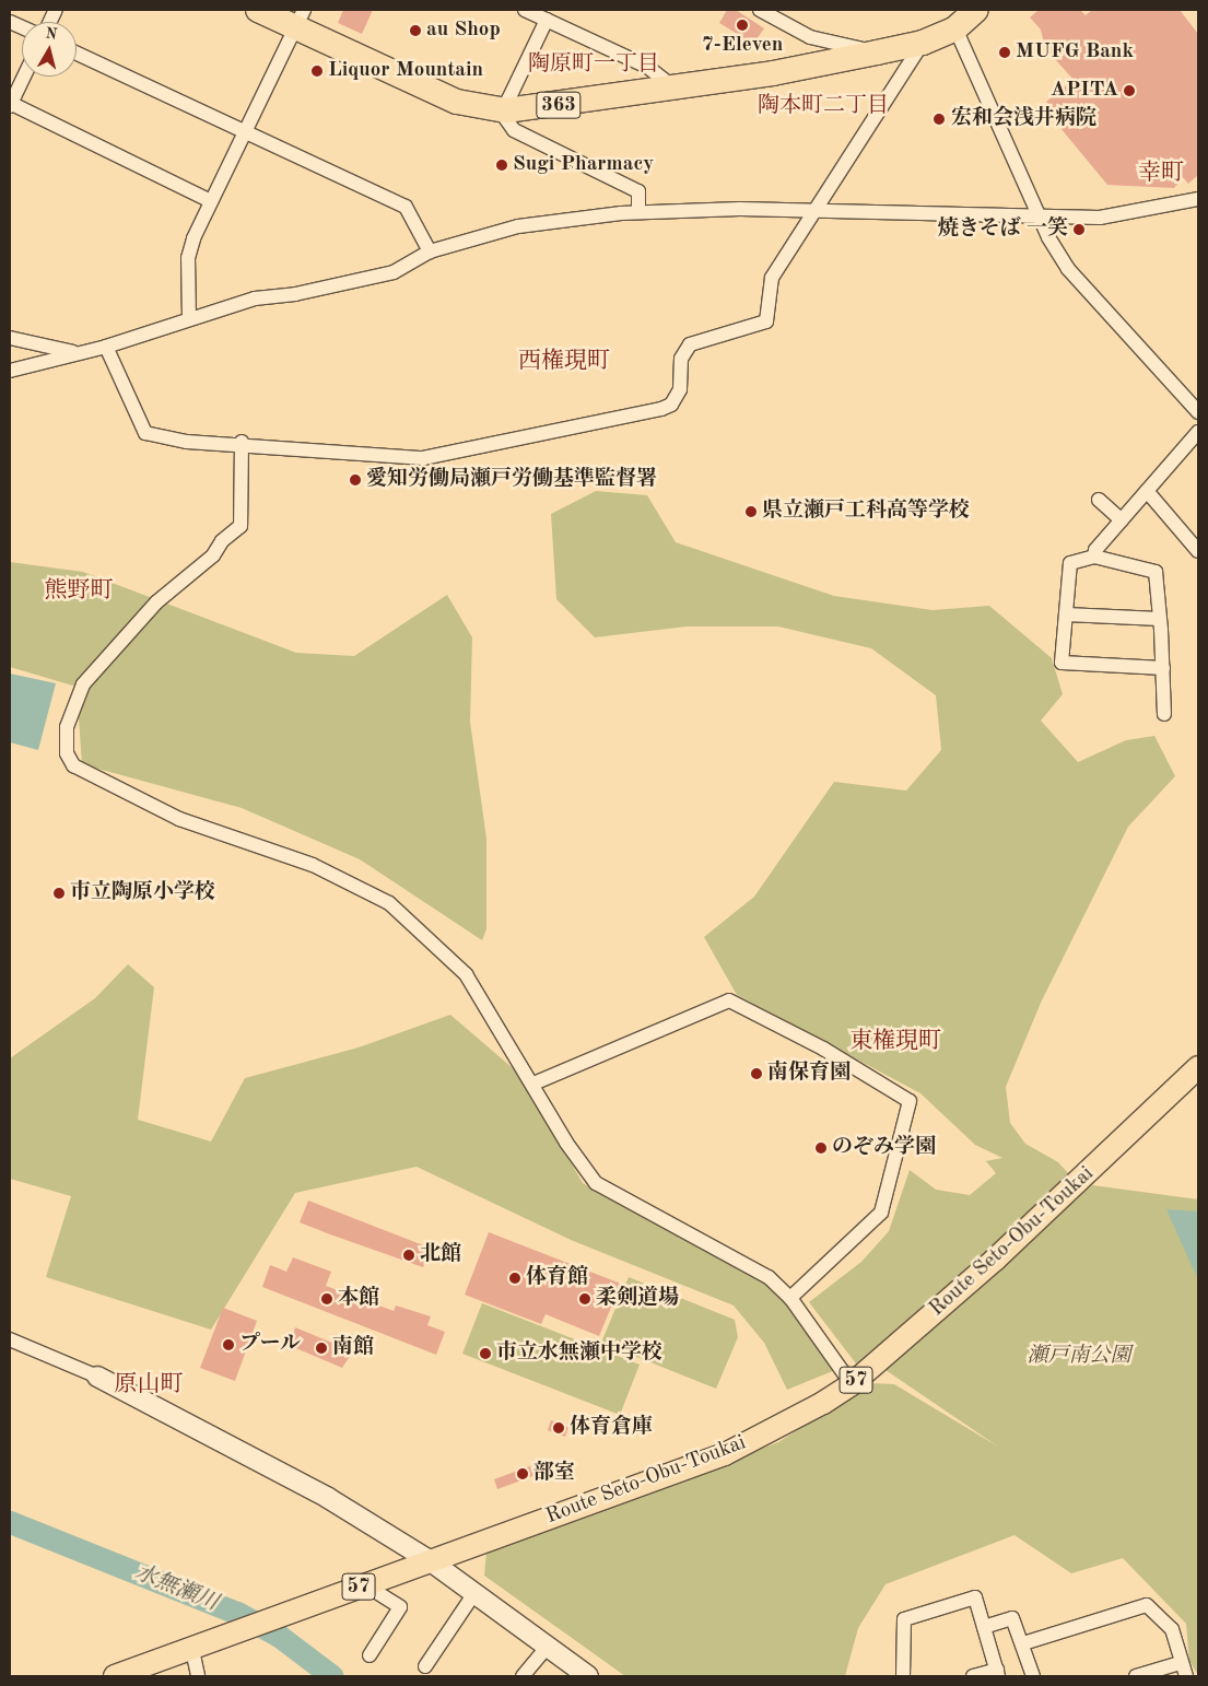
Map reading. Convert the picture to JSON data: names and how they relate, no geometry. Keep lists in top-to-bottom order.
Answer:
{
  "streets": {
    "highway": ["363"],
    "main road": ["Route Seto-Obu-Toukai", "57"]
  },
  "districts": [
    "陶原町一丁目",
    "陶本町二丁目",
    "幸町",
    "西権現町",
    "熊野町",
    "東権現町",
    "原山町"
  ],
  "water": ["水無瀬川"],
  "parks": ["瀬戸南公園"],
  "places": [
    "7-Eleven",
    "au Shop",
    "MUFG Bank",
    "Liquor Mountain",
    "APITA",
    "宏和会浅井病院",
    "Sugi Pharmacy",
    "焼きそば 一笑",
    "愛知労働局瀬戸労働基準監督署",
    "県立瀬戸工科高等学校",
    "市立陶原小学校",
    "南保育園",
    "のぞみ学園",
    "北館",
    "体育館",
    "本館",
    "柔剣道場",
    "プール",
    "南館",
    "市立水無瀬中学校",
    "体育倉庫",
    "部室"
  ],
  "north": "top"
}
